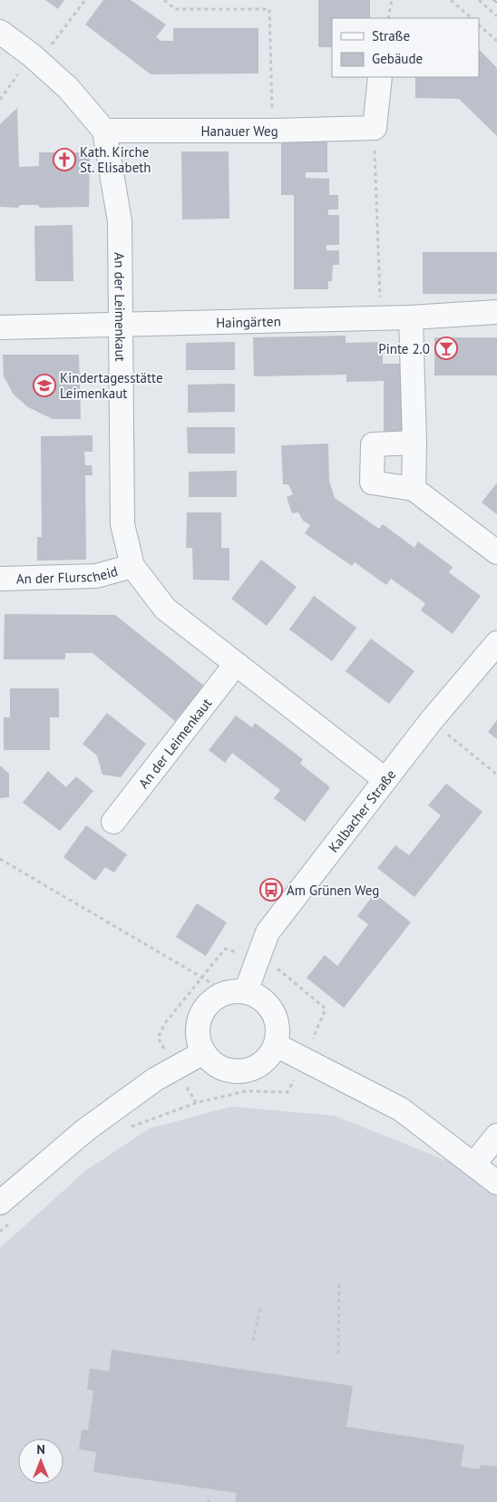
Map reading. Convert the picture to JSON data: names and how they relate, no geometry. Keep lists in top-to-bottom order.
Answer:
{
  "streets": {
    "street": [
      "Hanauer Weg",
      "An der Leimenkaut",
      "Haingärten",
      "An der Flurscheid",
      "Kalbacher Straße"
    ]
  },
  "crossings": [
    ["Hanauer Weg", "An der Leimenkaut"],
    ["An der Leimenkaut", "Haingärten"],
    ["An der Leimenkaut", "An der Flurscheid"],
    ["An der Leimenkaut", "Kalbacher Straße"]
  ],
  "places": {
    "church": ["Kath. Kirche St. Elisabeth"],
    "bar": ["Pinte 2.0"],
    "school or university": ["Kindertagesstätte Leimenkaut"],
    "bus stop": ["Am Grünen Weg"]
  },
  "legend": ["Straße", "Gebäude"],
  "north": "top"
}
